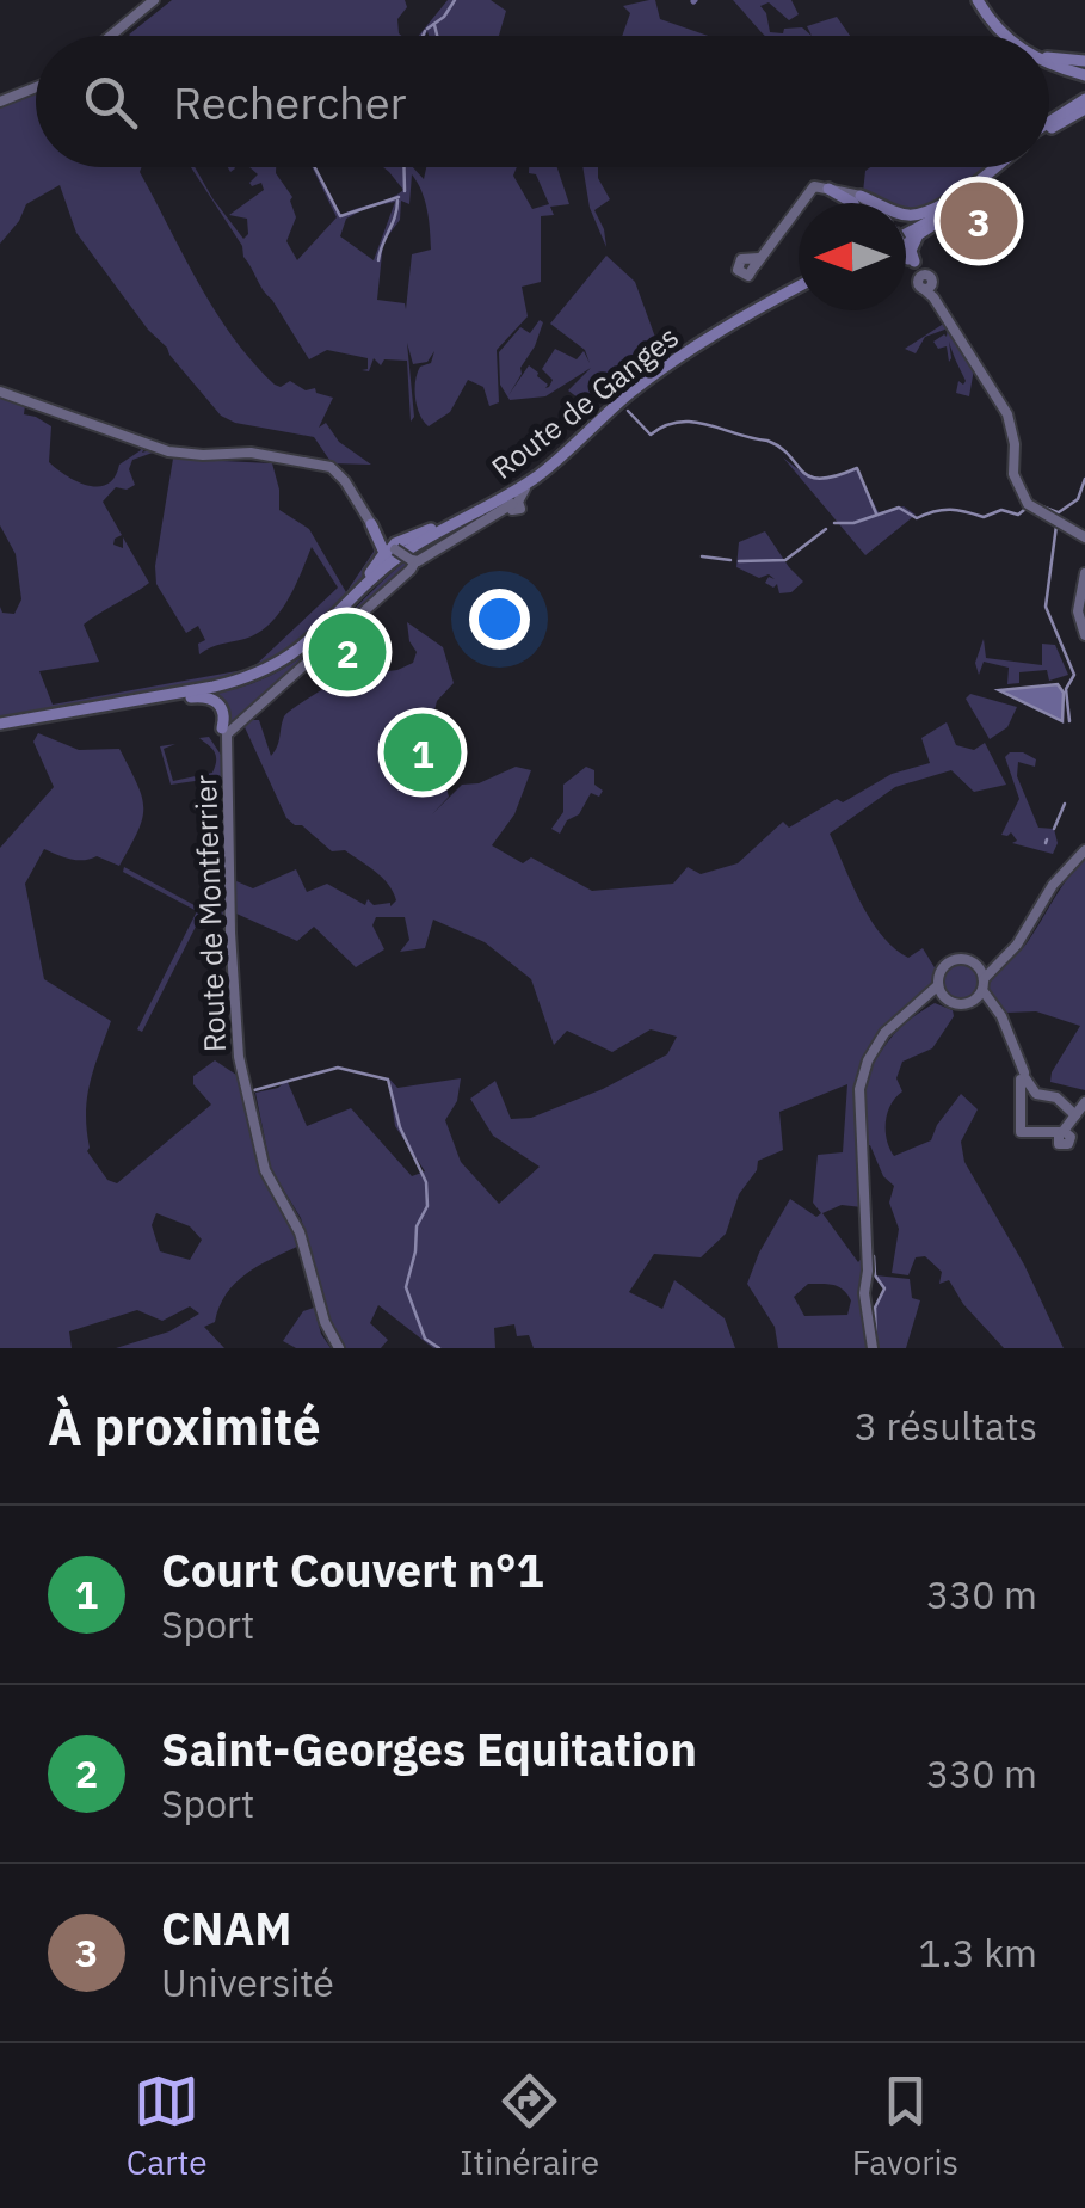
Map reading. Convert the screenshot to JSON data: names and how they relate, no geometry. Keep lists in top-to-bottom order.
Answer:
{
  "streets": {
    "main road": ["Route de Ganges"],
    "street": ["Route de Montferrier"]
  },
  "north": "left",
  "page": {
    "search": "Rechercher",
    "pins": ["3", "2", "1"],
    "heading": ["À proximité", "3 résultats"],
    "list": [
      {
        "mark": "1",
        "name": "Court Couvert n°1",
        "note": "Sport",
        "value": "330 m"
      },
      {
        "mark": "2",
        "name": "Saint-Georges Equitation",
        "note": "Sport",
        "value": "330 m"
      },
      {
        "mark": "3",
        "name": "CNAM",
        "note": "Université",
        "value": "1.3 km"
      }
    ],
    "nav": ["Carte", "Itinéraire", "Favoris"]
  }
}
